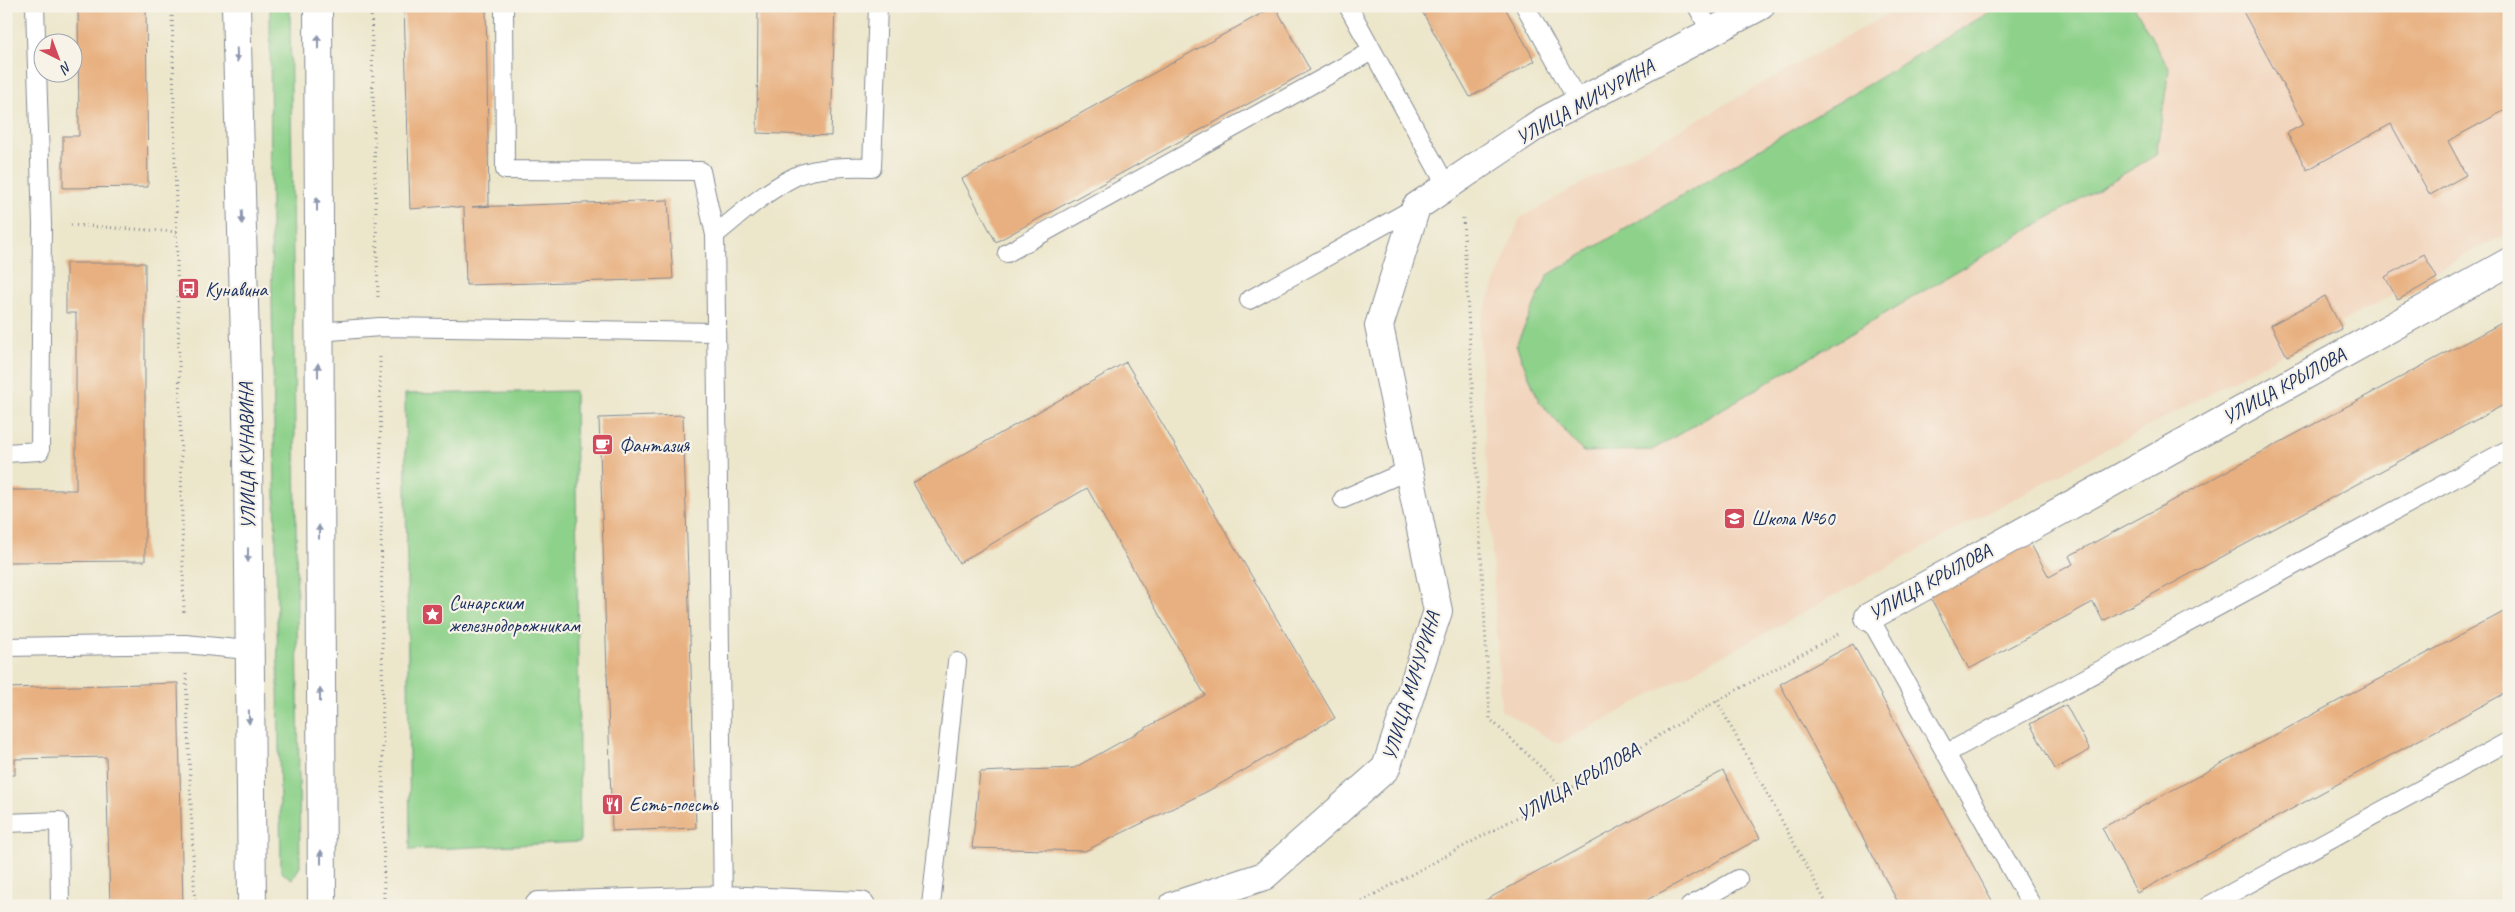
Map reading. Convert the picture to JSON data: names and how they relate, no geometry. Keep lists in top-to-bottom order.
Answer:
{
  "streets": {
    "street": ["УЛИЦА МИЧУРИНА", "УЛИЦА КРЫЛОВА", "УЛИЦА КУНАВИНА"]
  },
  "places": {
    "bus stop": ["Кунавина"],
    "cafe": ["Фантазия"],
    "school or university": ["Школа №60"],
    "place": ["Синарским железнодорожникам"],
    "restaurant": ["Есть-поесть"]
  },
  "north": "bottom right"
}
